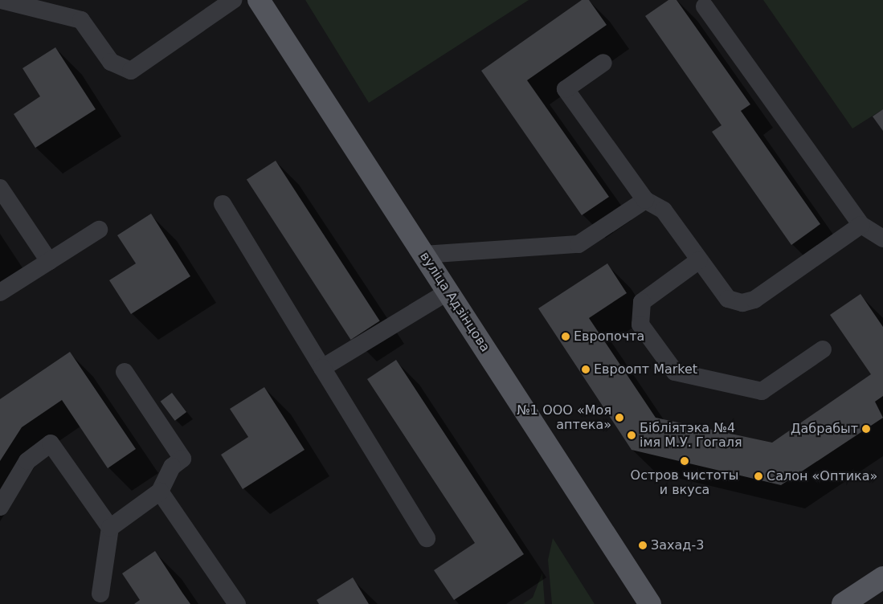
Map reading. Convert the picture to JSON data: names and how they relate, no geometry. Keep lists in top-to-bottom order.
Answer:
{
  "streets": {
    "main road": ["вуліца Адзінцова"]
  },
  "places": [
    "Европочта",
    "Евроопт Market",
    "№1 ООО «Моя аптека»",
    "Дабрабыт",
    "Бібліятэка №4 імя М.У. Гогаля",
    "Остров чистоты и вкуса",
    "Салон «Оптика»",
    "Захад-3"
  ]
}
